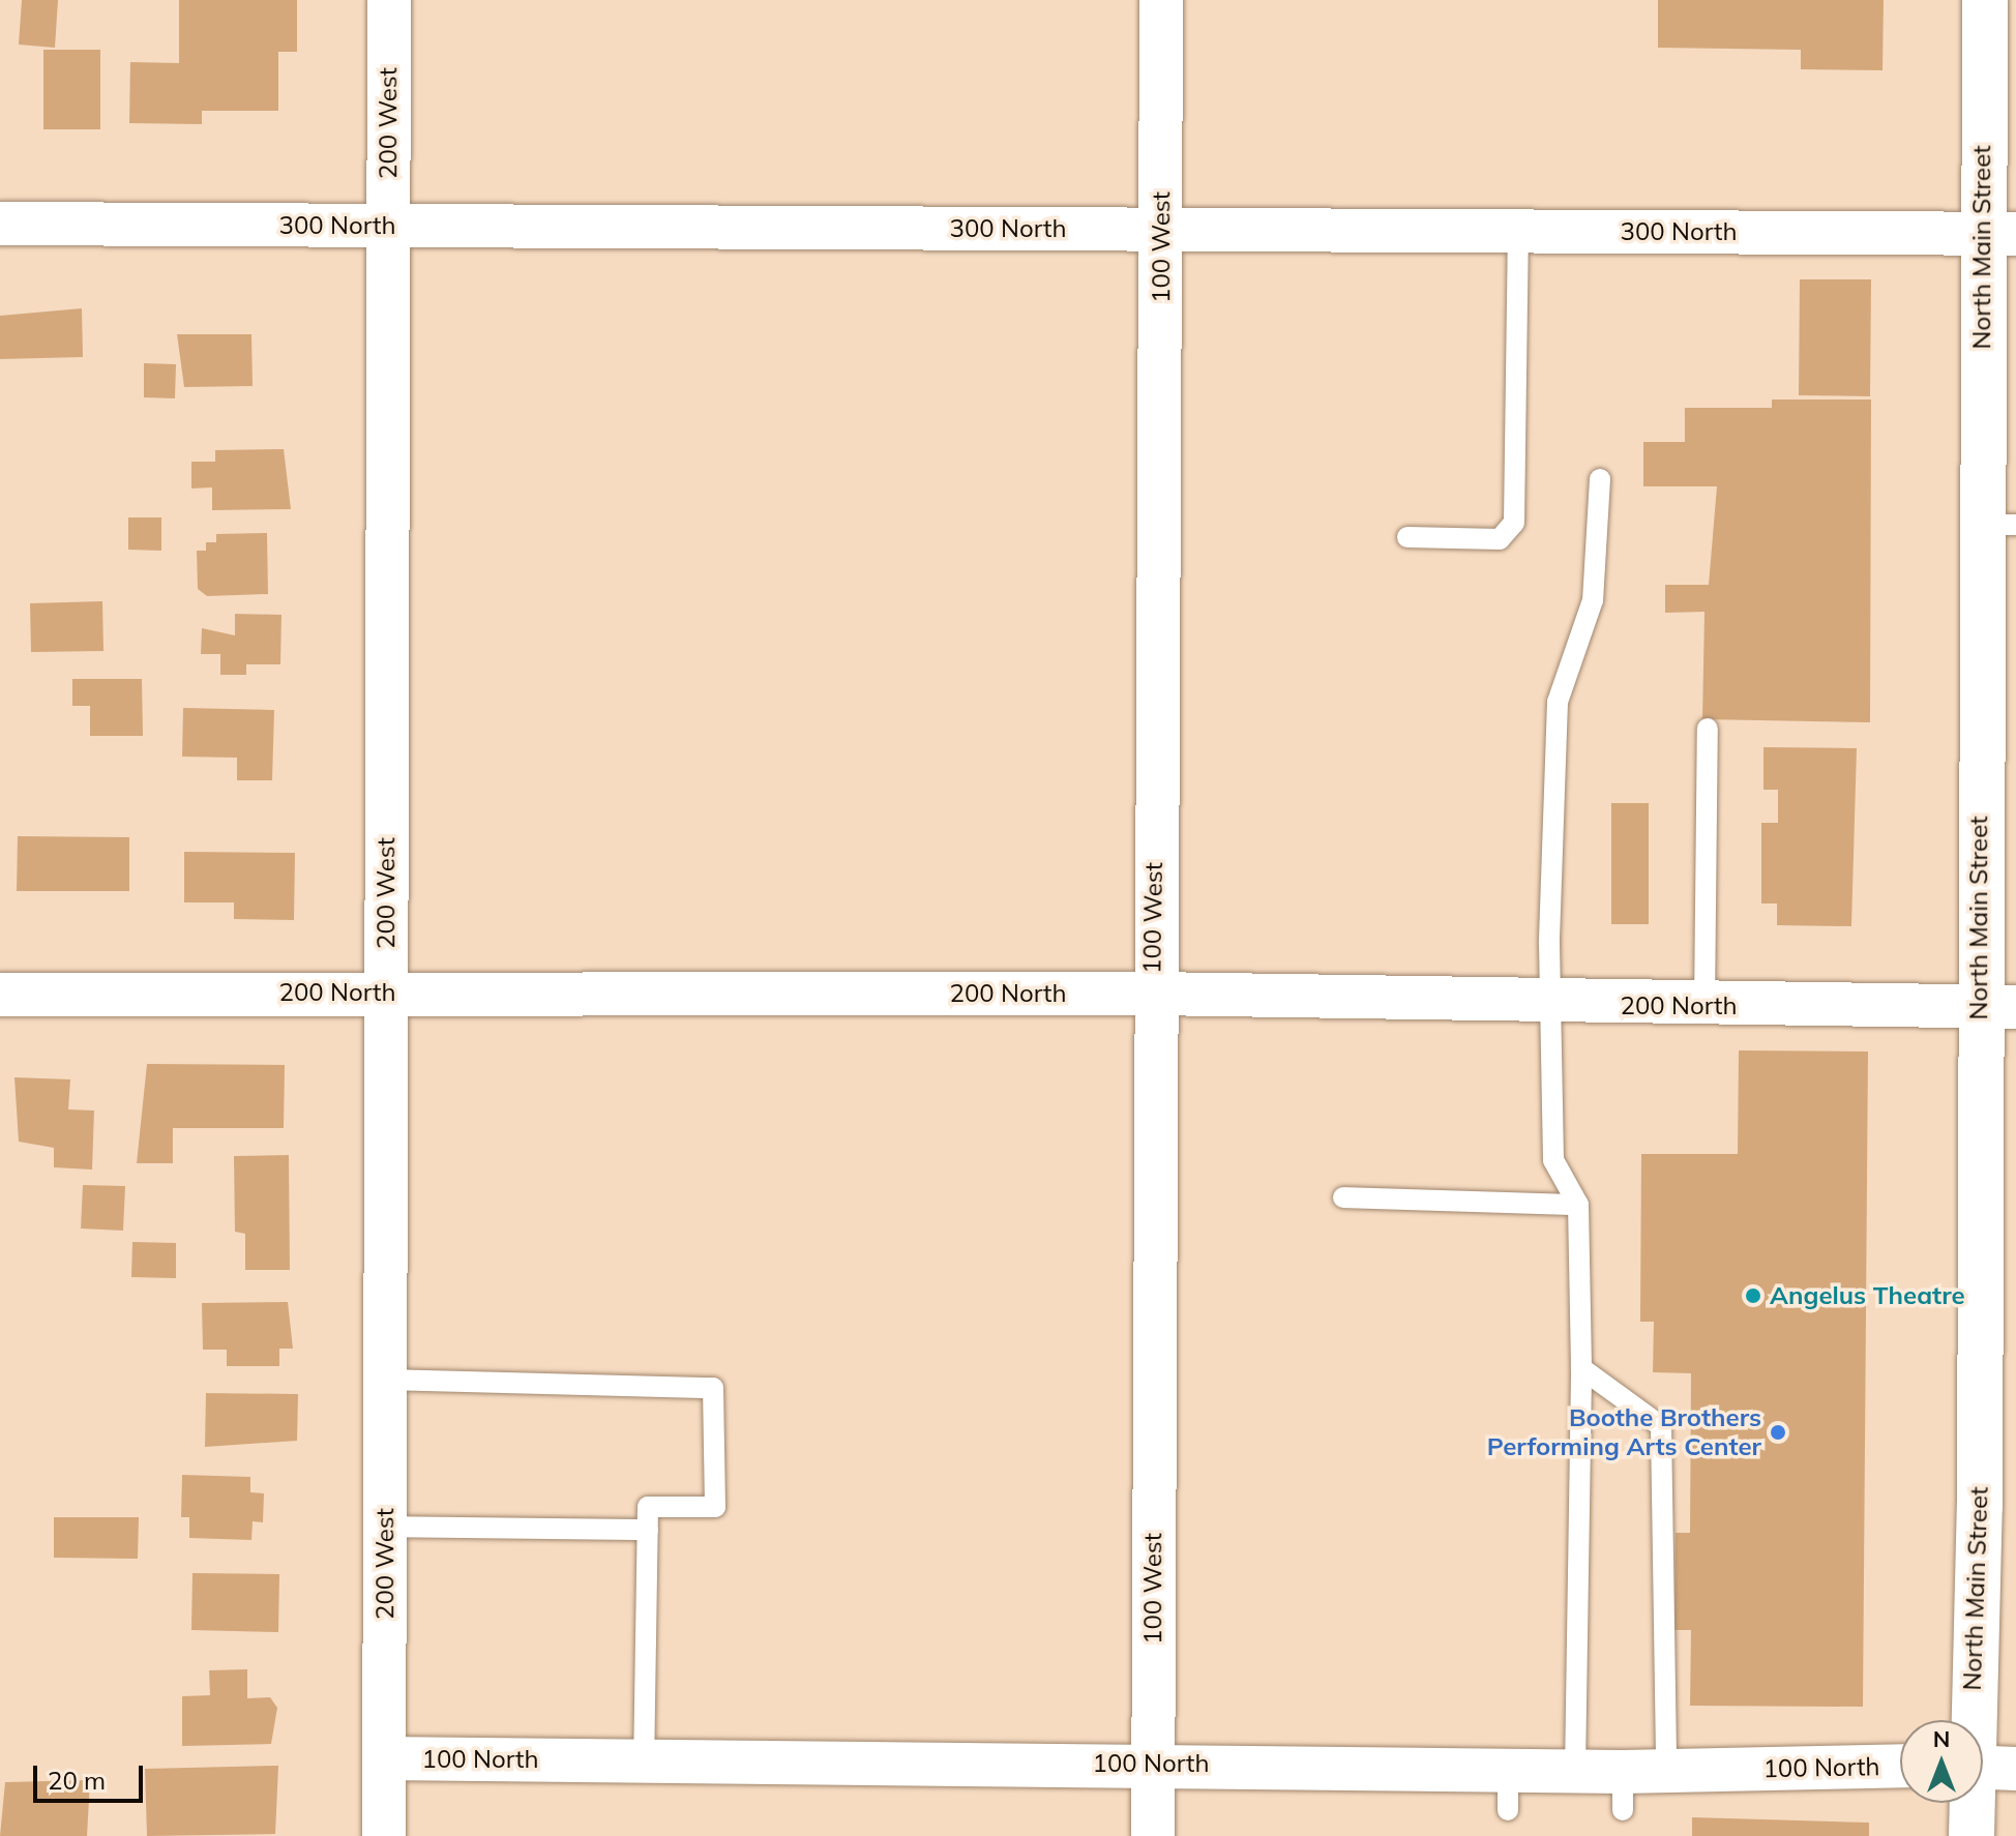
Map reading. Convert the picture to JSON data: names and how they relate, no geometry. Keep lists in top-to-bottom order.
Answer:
{
  "streets": {
    "main road": ["North Main Street"],
    "street": [
      "200 West",
      "300 North",
      "100 West",
      "200 North",
      "100 North"
    ]
  },
  "crossings": [
    ["200 West", "300 North"],
    ["200 West", "200 North"],
    ["200 West", "100 North"],
    ["300 North", "100 West"],
    ["300 North", "North Main Street"],
    ["100 West", "200 North"],
    ["100 West", "100 North"],
    ["North Main Street", "200 North"]
  ],
  "places": ["Angelus Theatre", "Boothe Brothers Performing Arts Center"],
  "scale_bar": "20 m",
  "north": "top"
}
